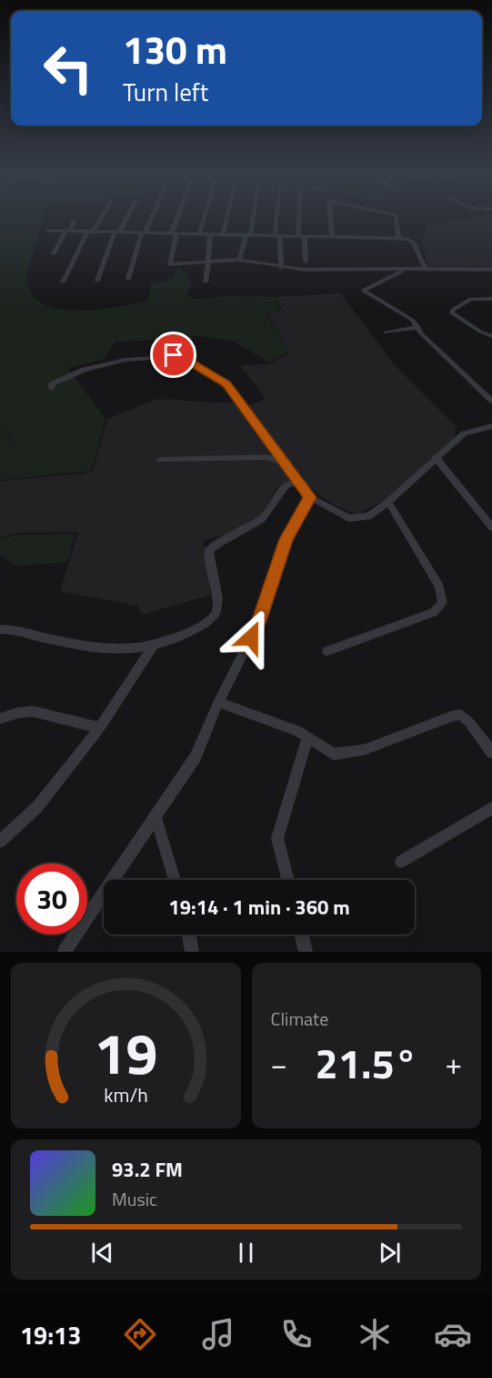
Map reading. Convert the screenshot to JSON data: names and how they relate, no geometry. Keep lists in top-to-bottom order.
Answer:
{
  "page": {
    "turn": ["130 m", "Turn left"],
    "limit": "30",
    "trip": "19:14 · 1 min · 360 m",
    "tile": "Climate",
    "heat": ["−", "21.5°", "+"],
    "song": ["93.2 FM", "Music"],
    "tabs": "19:13",
    "gauge": ["19", "km/h"]
  }
}
